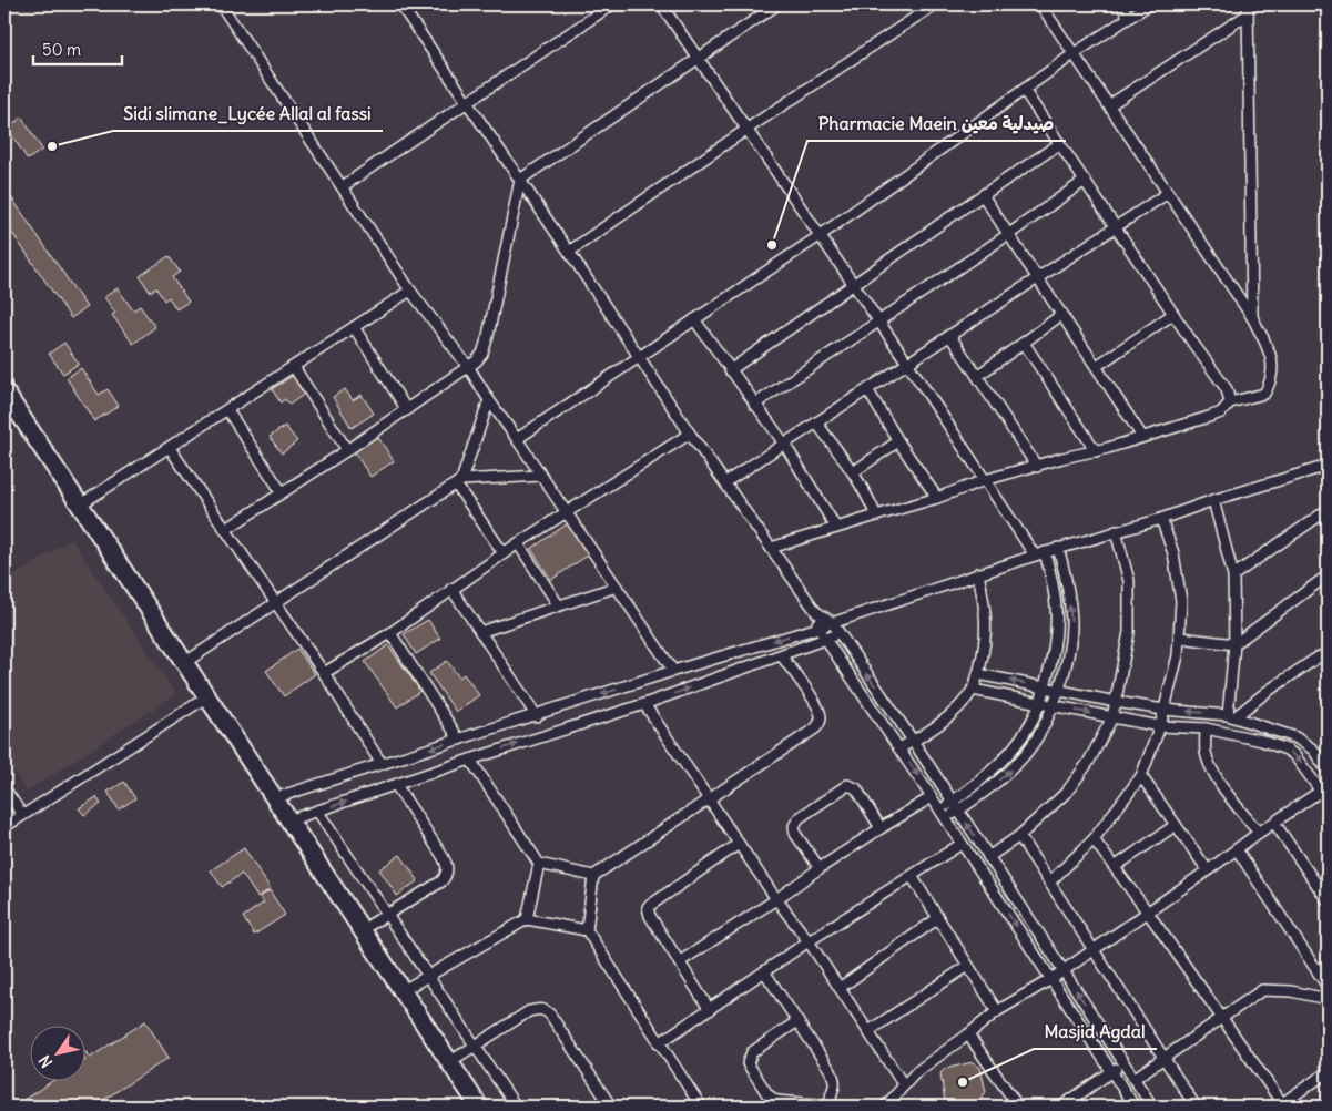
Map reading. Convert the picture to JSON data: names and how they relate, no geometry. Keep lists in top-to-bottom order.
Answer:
{
  "places": ["Sidi slimane_Lycée Allal al fassi", "Pharmacie Maein صيدلية معين", "Masjid Agdal"],
  "scale_bar": "50 m",
  "north": "bottom left"
}
